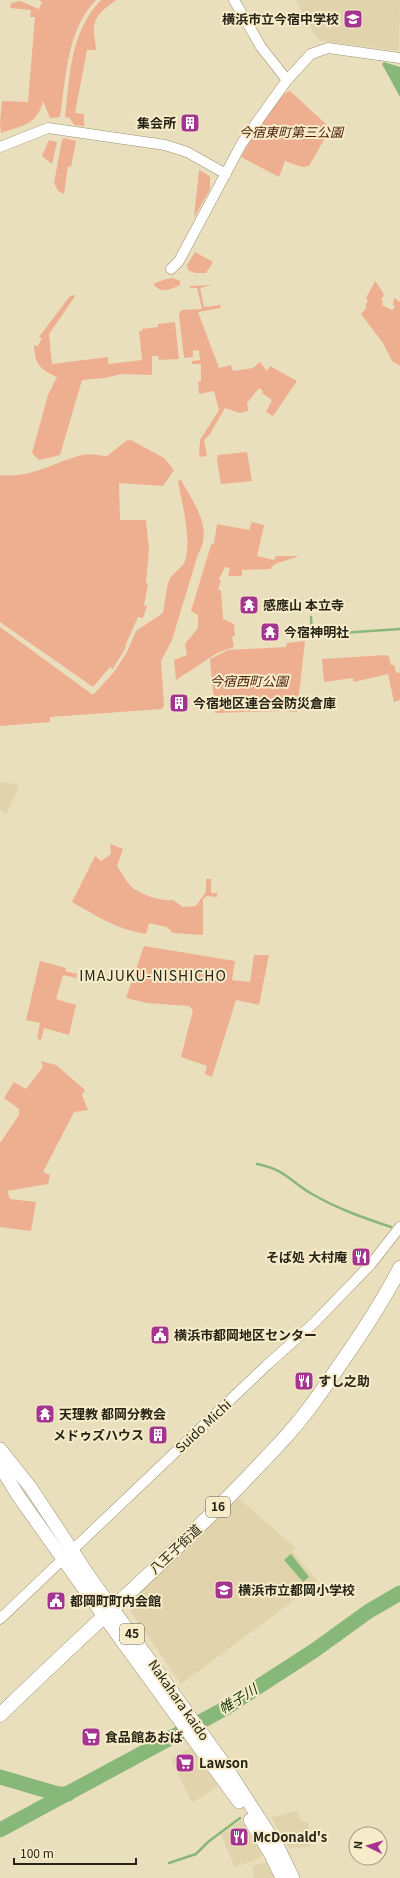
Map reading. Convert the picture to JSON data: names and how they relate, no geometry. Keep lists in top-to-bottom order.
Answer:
{
  "streets": {
    "highway": ["16", "八王子街道"],
    "main road": ["45", "Nakahara kaido"],
    "street": ["Suido Michi"]
  },
  "crossings": [
    ["Suido Michi", "Nakahara kaido"],
    ["八王子街道", "Nakahara kaido"]
  ],
  "districts": ["IMAJUKU-NISHICHO"],
  "water": ["帷子川"],
  "parks": ["今宿東町第三公園", "今宿西町公園"],
  "places": {
    "school or university": ["横浜市立今宿中学校", "横浜市立都岡小学校"],
    "building": ["集会所", "今宿地区連合会防災倉庫", "メドゥズハウス"],
    "temple": ["感應山 本立寺", "今宿神明社", "天理教 都岡分教会"],
    "restaurant": ["そば処 大村庵", "すし之助", "McDonald's"],
    "public building": ["横浜市都岡地区センター", "都岡町町内会館"],
    "supermarket": ["食品館あおば", "Lawson"]
  },
  "scale_bar": "100 m",
  "north": "left"
}
